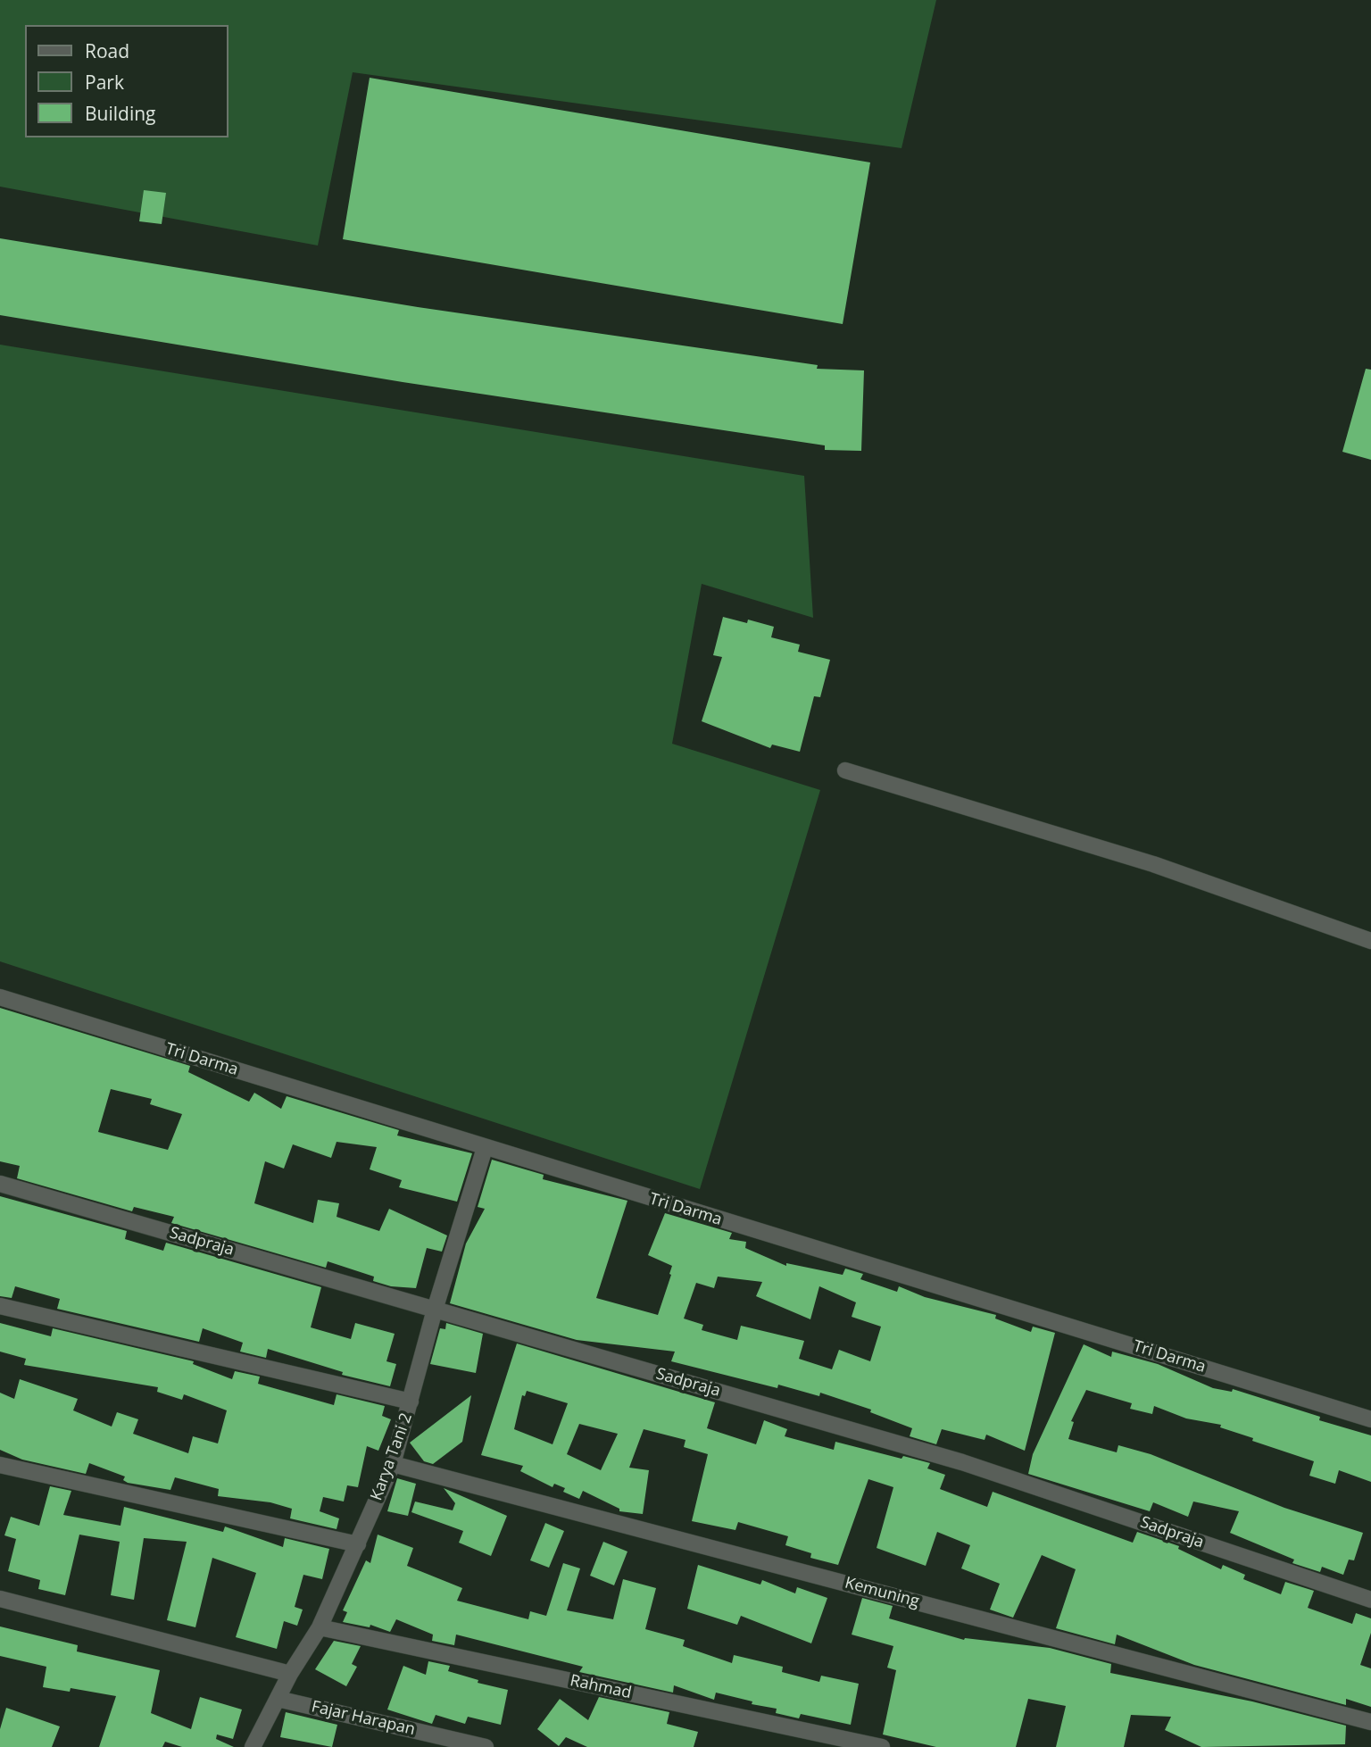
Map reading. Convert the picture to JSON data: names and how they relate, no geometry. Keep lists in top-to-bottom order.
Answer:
{
  "streets": {
    "street": [
      "Tri Darma",
      "Sadpraja",
      "Karya Tani 2",
      "Kemuning",
      "Rahmad",
      "Fajar Harapan"
    ]
  },
  "crossings": [
    ["Tri Darma", "Karya Tani 2"],
    ["Sadpraja", "Karya Tani 2"],
    ["Karya Tani 2", "Kemuning"],
    ["Karya Tani 2", "Rahmad"],
    ["Karya Tani 2", "Fajar Harapan"]
  ],
  "legend": ["Road", "Park", "Building"]
}
